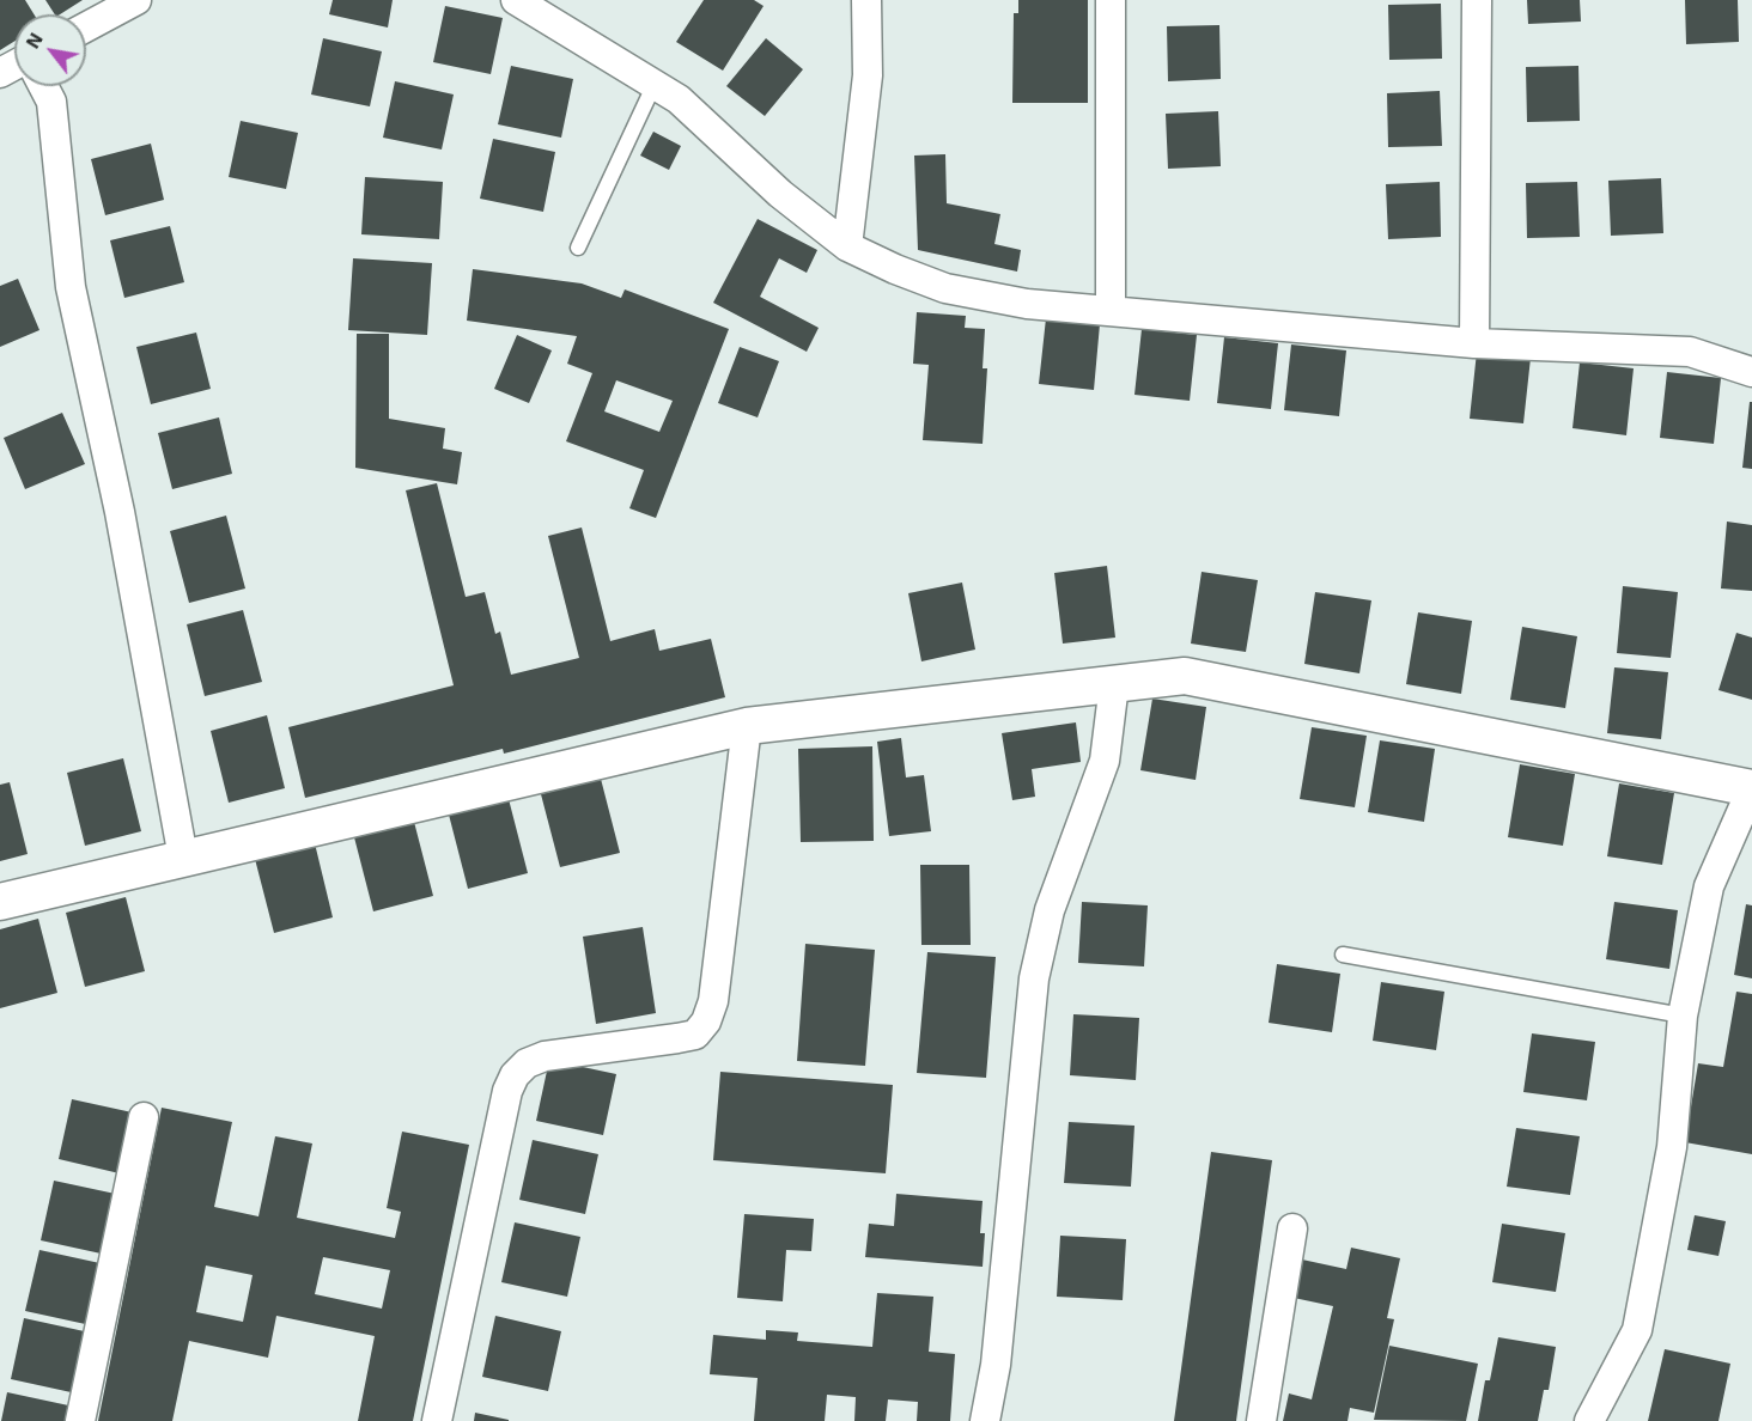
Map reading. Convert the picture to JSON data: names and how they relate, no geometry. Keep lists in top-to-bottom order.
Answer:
{
  "north": "top left"
}
